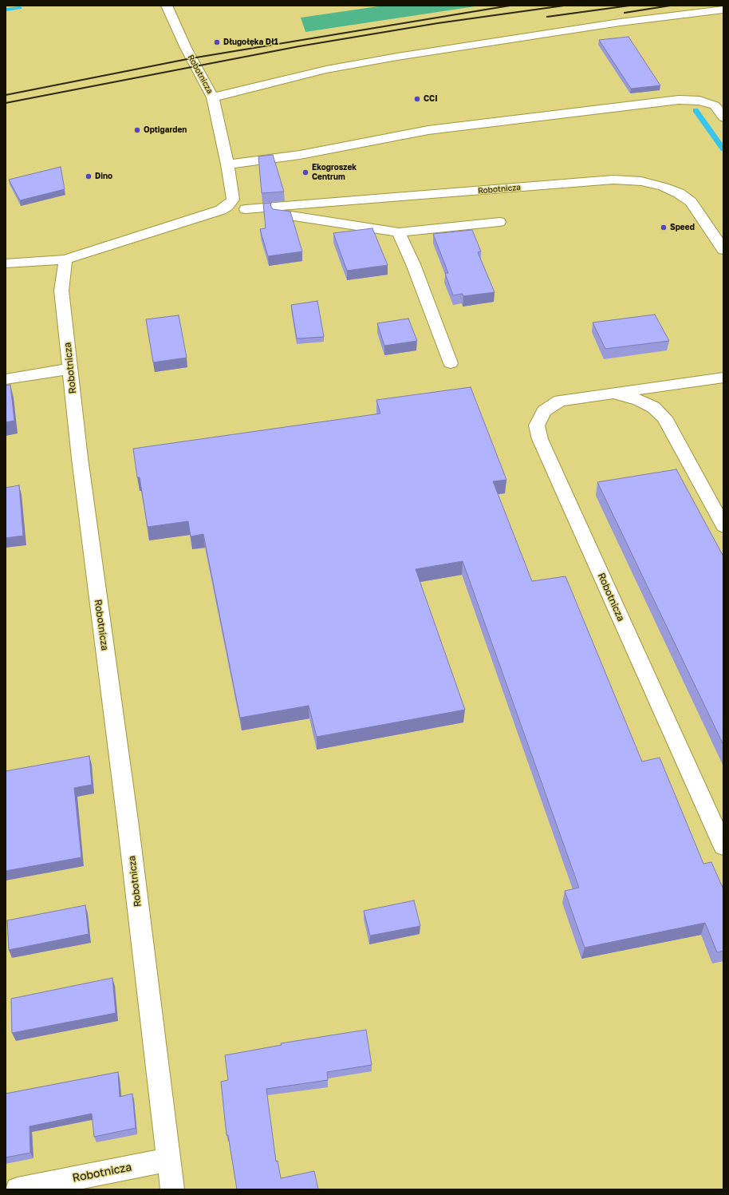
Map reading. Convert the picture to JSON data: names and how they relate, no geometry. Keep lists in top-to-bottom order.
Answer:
{
  "streets": {
    "street": ["Robotnicza"]
  },
  "places": [
    "Długołęka Dł1",
    "CCI",
    "Optigarden",
    "Ekogroszek Centrum",
    "Dino",
    "Speed"
  ]
}
